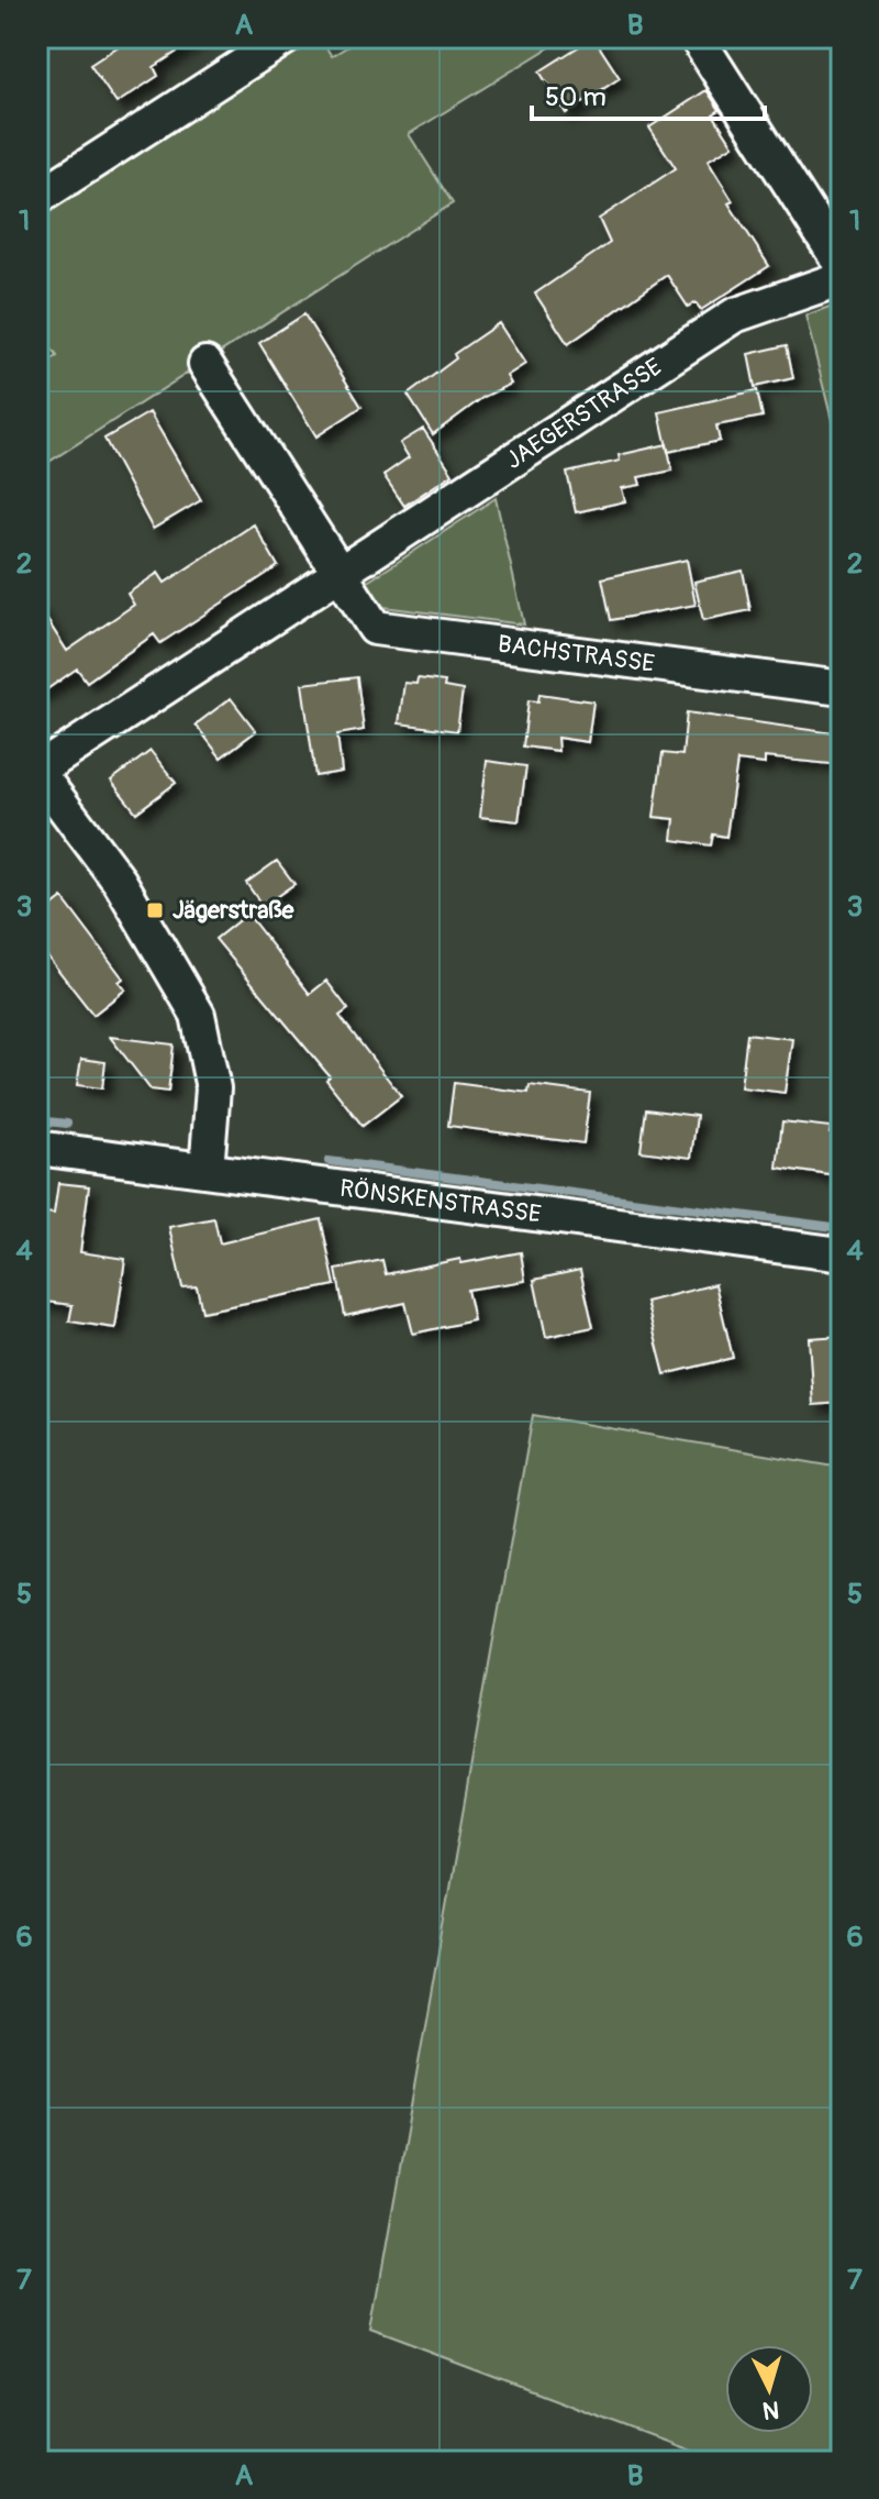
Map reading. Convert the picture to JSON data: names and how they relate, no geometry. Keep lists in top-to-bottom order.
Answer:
{
  "streets": {
    "street": ["JAEGERSTRASSE", "BACHSTRASSE", "RÖNSKENSTRASSE"]
  },
  "crossings": [
    ["JAEGERSTRASSE", "BACHSTRASSE"]
  ],
  "places": {
    "transit": ["Jägerstraße"]
  },
  "scale_bar": "50 m",
  "north": "bottom",
  "grid": {
    "columns": ["A", "B"],
    "rows": [
      "1",
      "2",
      "3",
      "4",
      "5",
      "6",
      "7"
    ]
  }
}
